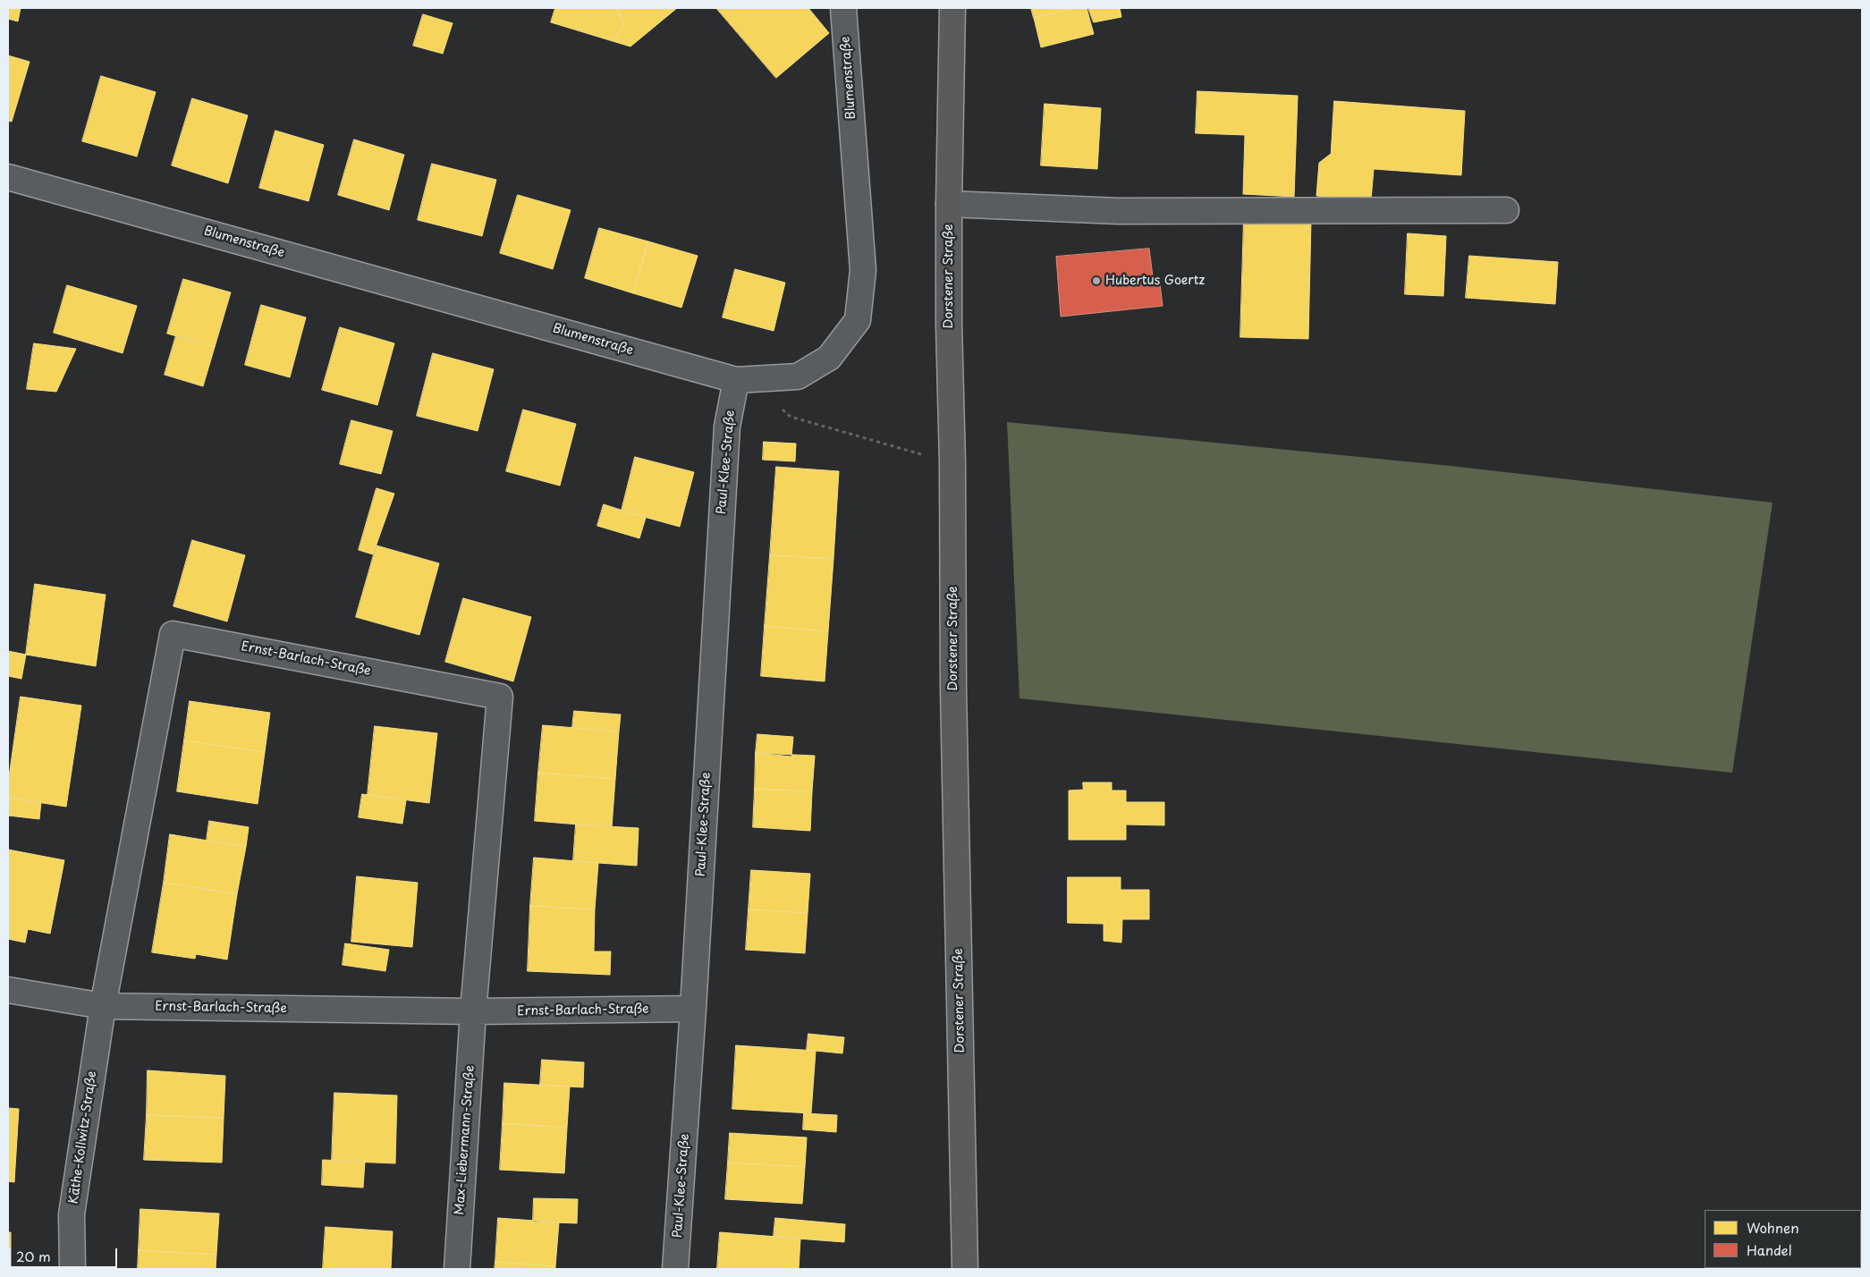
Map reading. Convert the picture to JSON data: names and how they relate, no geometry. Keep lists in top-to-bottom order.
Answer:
{
  "streets": {
    "main road": ["Dorstener Straße"],
    "street": [
      "Blumenstraße",
      "Paul-Klee-Straße",
      "Ernst-Barlach-Straße",
      "Käthe-Kollwitz-Straße",
      "Max-Liebermann-Straße"
    ]
  },
  "crossings": [
    ["Blumenstraße", "Paul-Klee-Straße"],
    ["Paul-Klee-Straße", "Ernst-Barlach-Straße"],
    ["Ernst-Barlach-Straße", "Käthe-Kollwitz-Straße"],
    ["Ernst-Barlach-Straße", "Max-Liebermann-Straße"]
  ],
  "places": ["Hubertus Goertz"],
  "legend": ["Wohnen", "Handel"],
  "scale_bar": "20 m"
}
